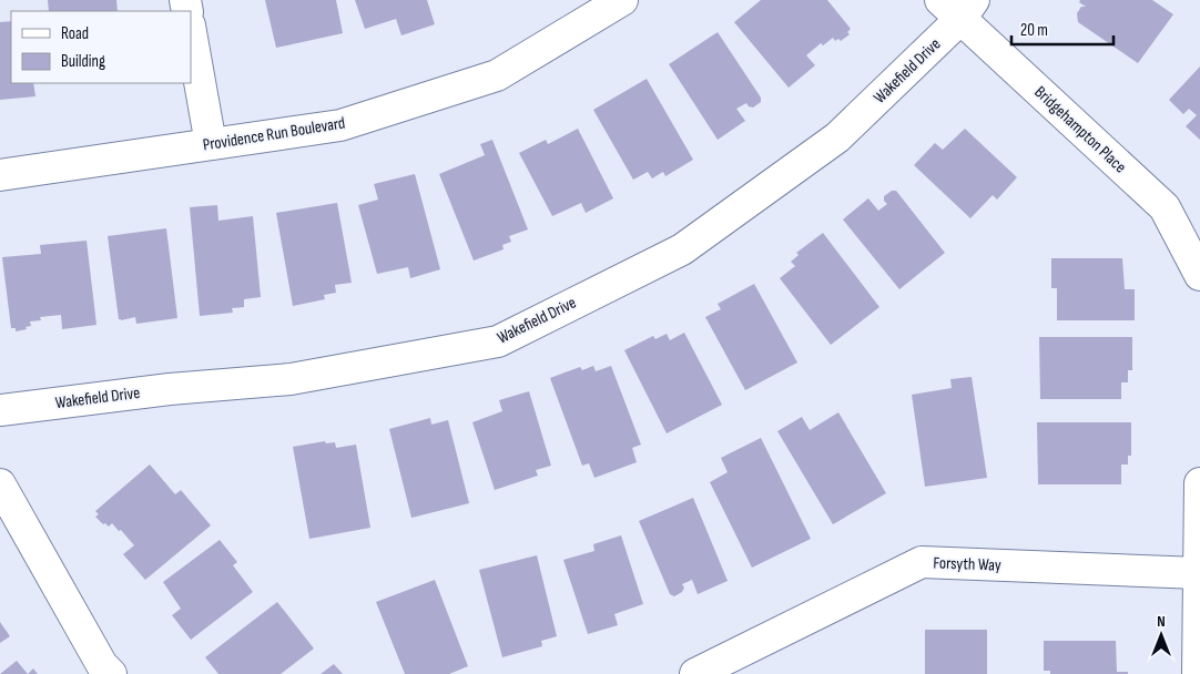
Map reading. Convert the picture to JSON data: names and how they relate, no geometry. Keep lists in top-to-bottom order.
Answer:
{
  "streets": {
    "street": [
      "Wakefield Drive",
      "Bridgehampton Place",
      "Providence Run Boulevard",
      "Forsyth Way"
    ]
  },
  "crossings": [
    ["Wakefield Drive", "Bridgehampton Place"]
  ],
  "legend": ["Road", "Building"],
  "scale_bar": "20 m",
  "north": "top"
}
